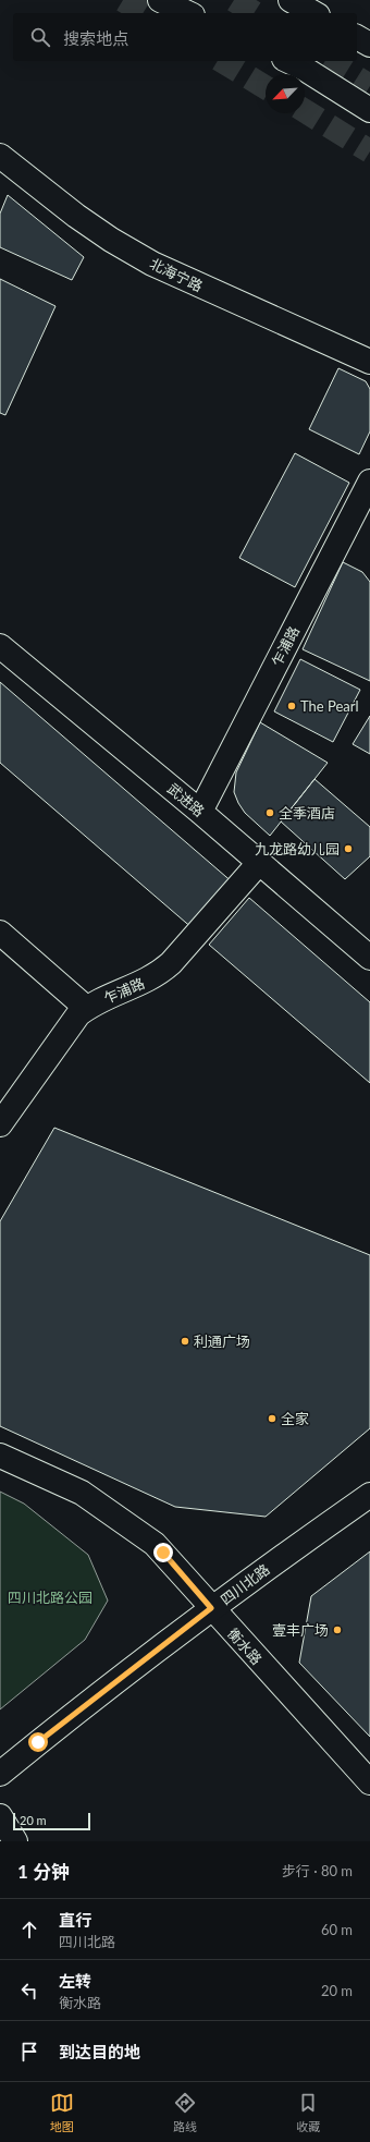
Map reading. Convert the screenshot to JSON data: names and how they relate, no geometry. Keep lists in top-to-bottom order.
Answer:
{
  "streets": {
    "street": [
      "北海宁路",
      "乍浦路",
      "武进路",
      "四川北路",
      "衡水路"
    ]
  },
  "crossings": [
    ["乍浦路", "武进路"],
    ["四川北路", "衡水路"]
  ],
  "parks": ["四川北路公园"],
  "places": [
    "The Pearl",
    "全季酒店",
    "九龙路幼儿园",
    "利通广场",
    "全家",
    "壹丰广场"
  ],
  "scale_bar": "20 m",
  "north": "bottom left",
  "page": {
    "search": "搜索地点",
    "scale": "20 m",
    "heading": ["1 分钟", "步行 · 80 m"],
    "list": [
      ["直行", "四川北路", "60 m"],
      ["左转", "衡水路", "20 m"],
      "到达目的地"
    ],
    "nav": ["地图", "路线", "收藏"]
  }
}
